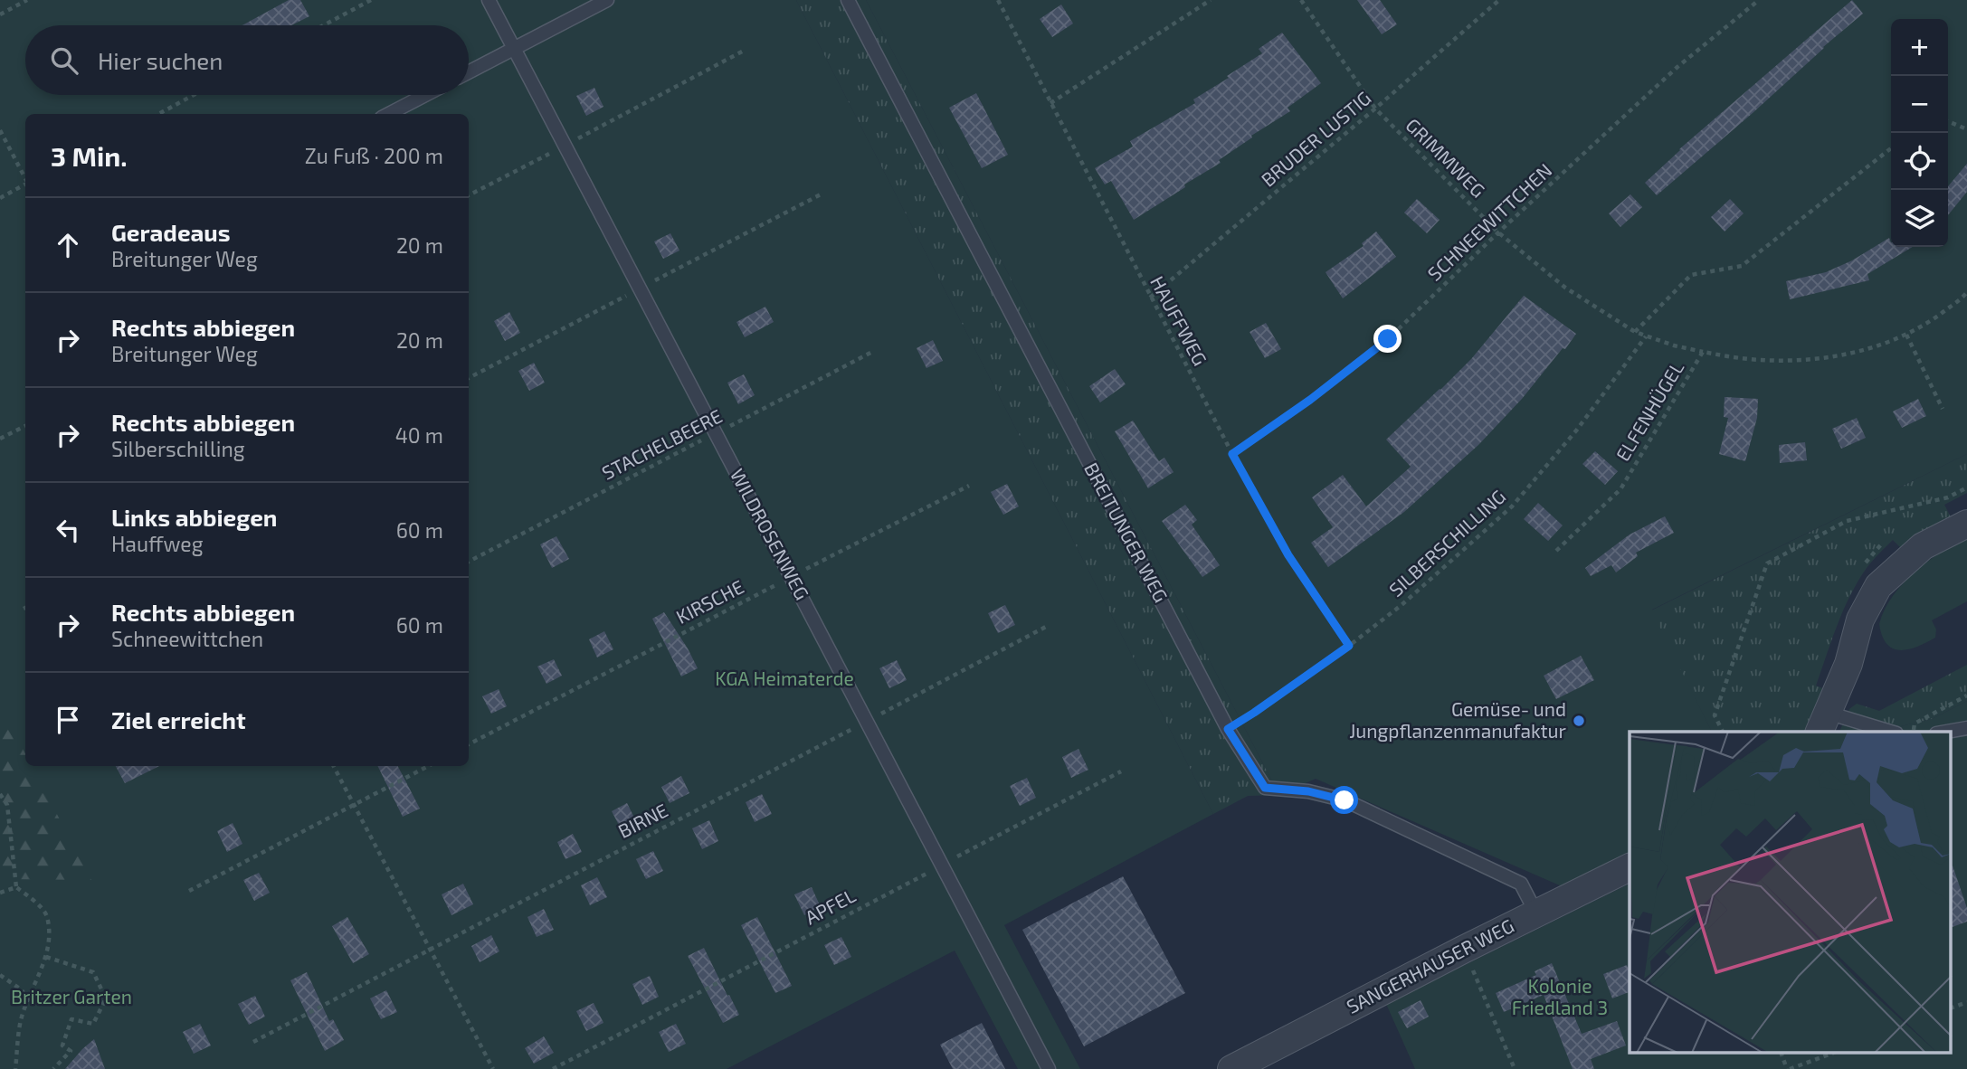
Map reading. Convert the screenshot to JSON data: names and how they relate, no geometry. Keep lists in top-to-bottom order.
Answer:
{
  "streets": {
    "street": ["SANGERHAUSER WEG"],
    "lane": ["BREITUNGER WEG", "WILDROSENWEG"],
    "path": [
      "BRUDER LUSTIG",
      "GRIMMWEG",
      "SCHNEEWITTCHEN",
      "HAUFFWEG",
      "ELFENHÜGEL",
      "STACHELBEERE",
      "SILBERSCHILLING",
      "KIRSCHE",
      "BIRNE",
      "APFEL"
    ]
  },
  "crossings": [
    ["BRUDER LUSTIG", "GRIMMWEG"],
    ["BRUDER LUSTIG", "HAUFFWEG"],
    ["GRIMMWEG", "SCHNEEWITTCHEN"],
    ["GRIMMWEG", "ELFENHÜGEL"],
    ["GRIMMWEG", "SILBERSCHILLING"],
    ["SCHNEEWITTCHEN", "HAUFFWEG"],
    ["HAUFFWEG", "SILBERSCHILLING"],
    ["STACHELBEERE", "WILDROSENWEG"],
    ["BREITUNGER WEG", "SILBERSCHILLING"],
    ["BREITUNGER WEG", "SANGERHAUSER WEG"],
    ["WILDROSENWEG", "KIRSCHE"],
    ["WILDROSENWEG", "BIRNE"],
    ["WILDROSENWEG", "APFEL"]
  ],
  "parks": ["KGA Heimaterde", "Kolonie Friedland 3", "Britzer Garten"],
  "places": ["Gemüse- und Jungpflanzenmanufaktur"],
  "page": {
    "map_buttons": ["+", "−"],
    "search": "Hier suchen",
    "heading": ["3 Min.", "Zu Fuß · 200 m"],
    "list": [
      ["Geradeaus", "Breitunger Weg", "20 m"],
      ["Rechts abbiegen", "Breitunger Weg", "20 m"],
      ["Rechts abbiegen", "Silberschilling", "40 m"],
      ["Links abbiegen", "Hauffweg", "60 m"],
      ["Rechts abbiegen", "Schneewittchen", "60 m"],
      "Ziel erreicht"
    ]
  }
}
